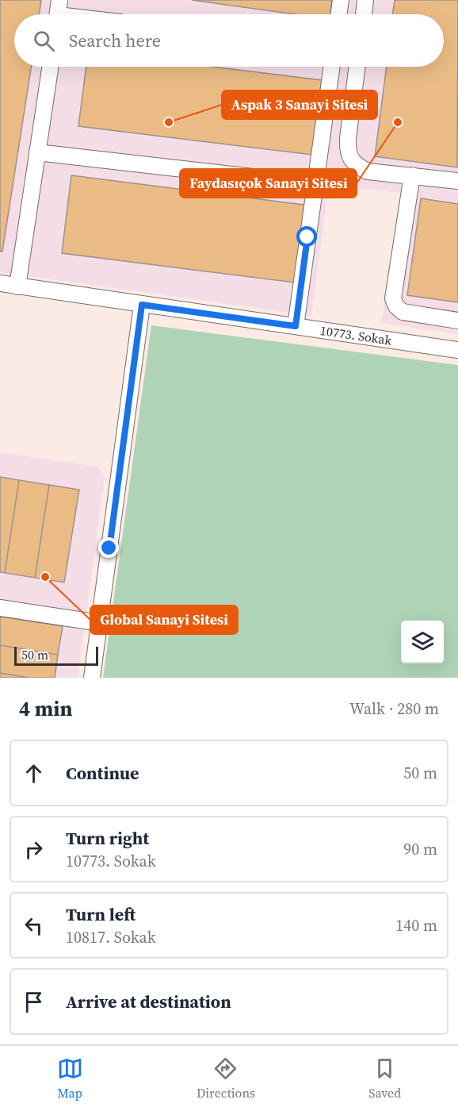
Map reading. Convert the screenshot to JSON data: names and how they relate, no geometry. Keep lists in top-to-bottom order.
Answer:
{
  "streets": {
    "street": ["10773. Sokak"]
  },
  "places": ["Aspak 3 Sanayi Sitesi", "Faydasıçok Sanayi Sitesi", "Global Sanayi Sitesi"],
  "scale_bar": "50 m",
  "page": {
    "search": "Search here",
    "scale": "50 m",
    "heading": ["4 min", "Walk · 280 m"],
    "list": [
      ["Continue", "50 m"],
      ["Turn right", "10773. Sokak", "90 m"],
      ["Turn left", "10817. Sokak", "140 m"],
      "Arrive at destination"
    ],
    "nav": ["Map", "Directions", "Saved"]
  }
}
